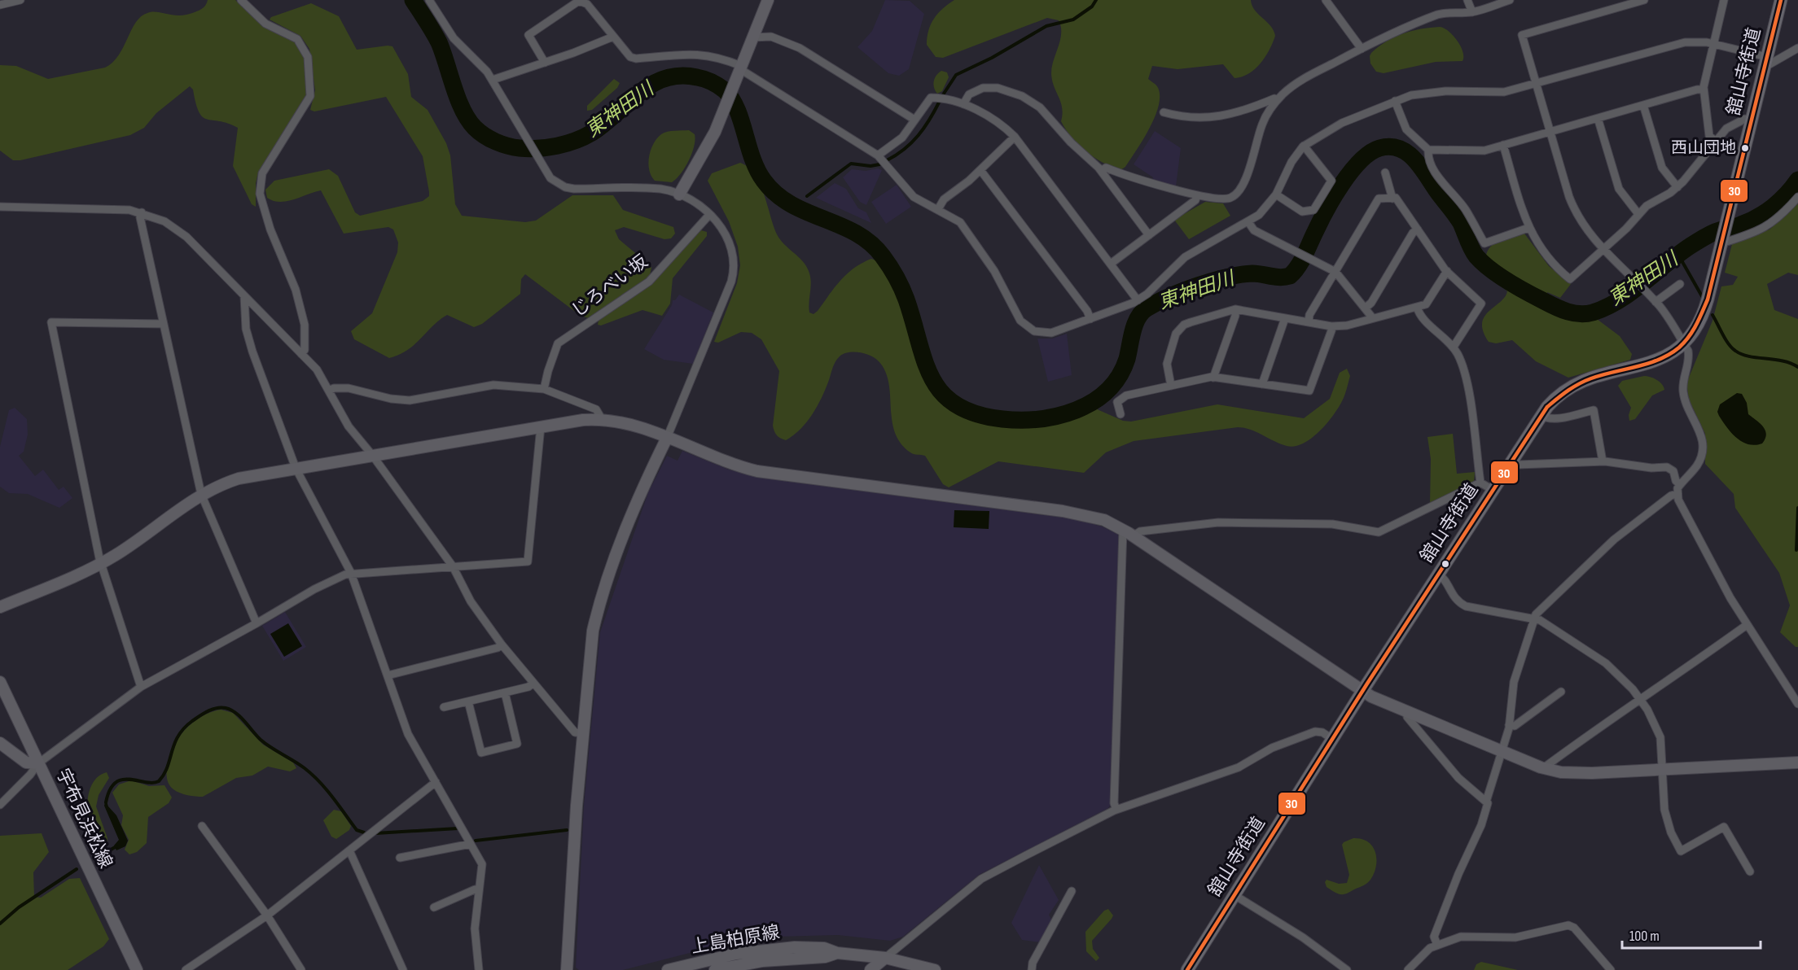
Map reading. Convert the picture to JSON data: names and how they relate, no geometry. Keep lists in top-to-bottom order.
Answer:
{
  "streets": {
    "main road": ["舘山寺街道"],
    "street": ["じろべい坂", "宇布見浜松線", "上島柏原線"]
  },
  "water": ["東神田川"],
  "places": ["西山団地"],
  "lines": ["transit line 30"],
  "scale_bar": "100 m"
}
